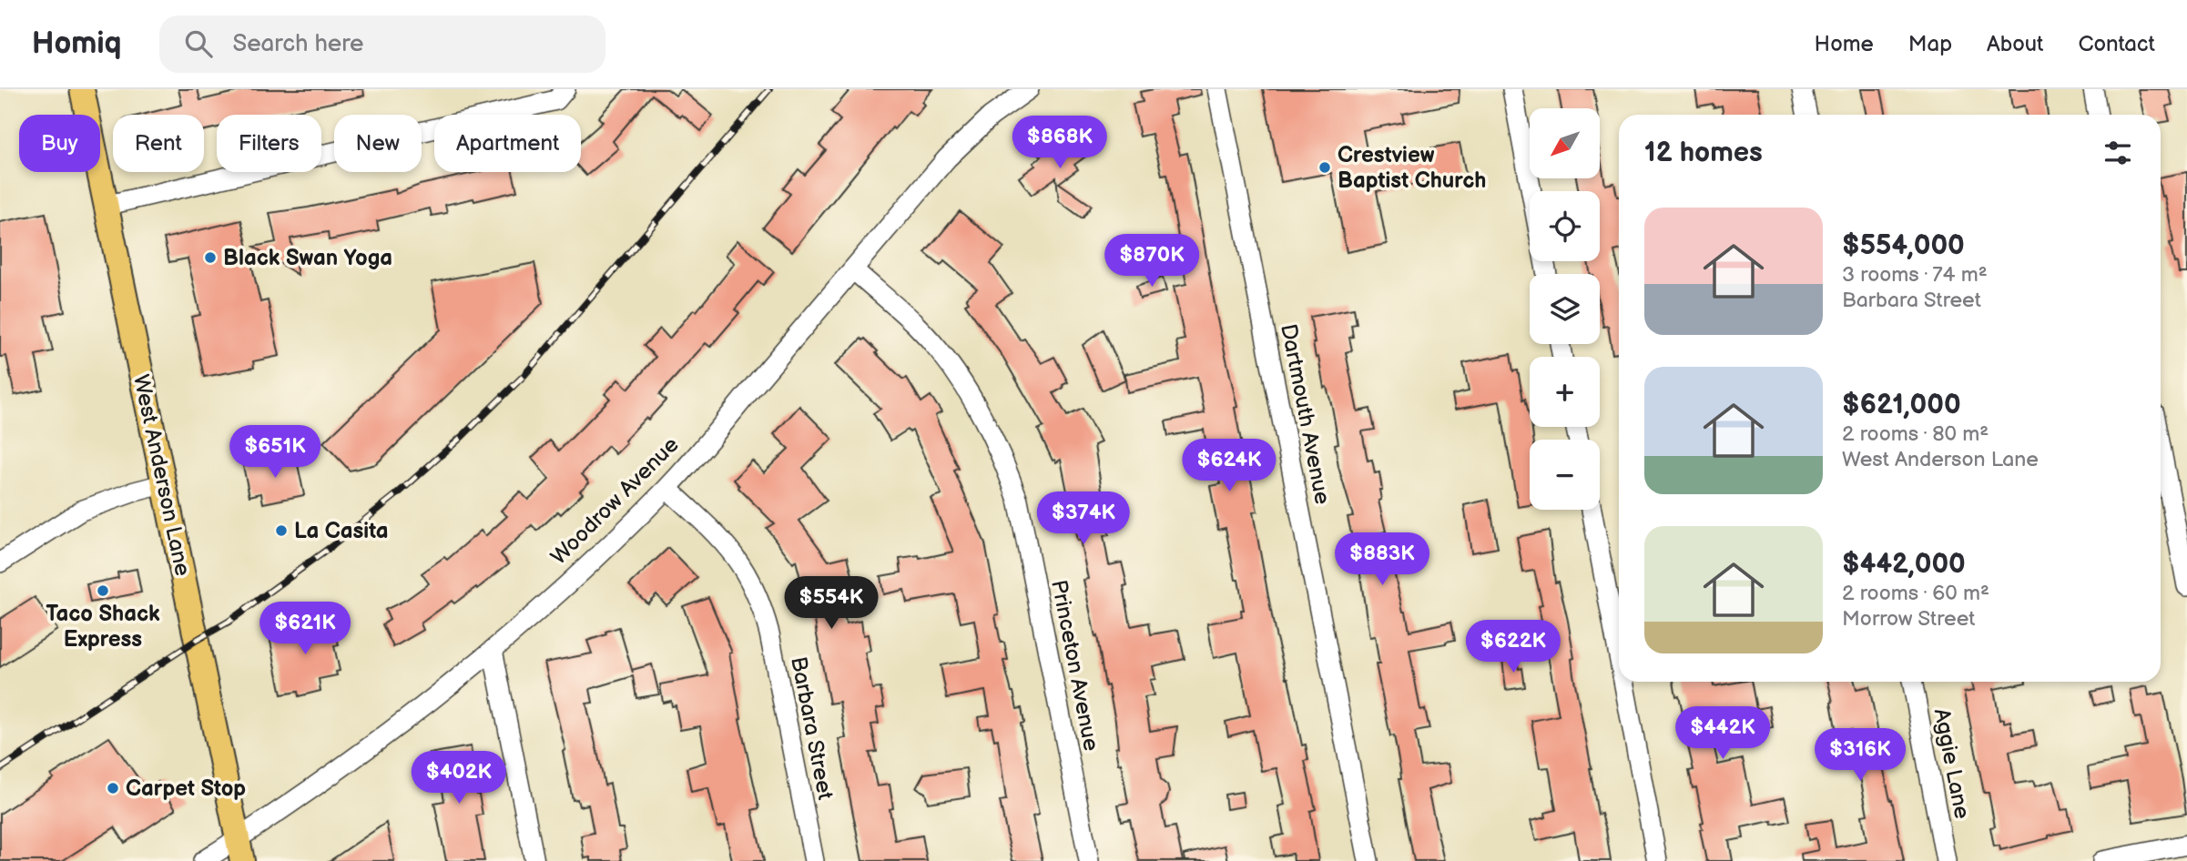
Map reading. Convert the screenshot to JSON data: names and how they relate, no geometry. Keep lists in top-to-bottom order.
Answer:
{
  "streets": {
    "main road": ["West Anderson Lane"],
    "street": [
      "Dartmouth Avenue",
      "Woodrow Avenue",
      "Princeton Avenue",
      "Barbara Street",
      "Aggie Lane"
    ]
  },
  "crossings": [
    ["West Anderson Lane", "Woodrow Avenue"],
    ["Woodrow Avenue", "Princeton Avenue"],
    ["Woodrow Avenue", "Barbara Street"]
  ],
  "places": [
    "Crestview Baptist Church",
    "Black Swan Yoga",
    "La Casita",
    "Taco Shack Express",
    "Carpet Stop"
  ],
  "north": "bottom left",
  "page": {
    "header": "Homiq",
    "search": "Search here",
    "nav": [
      "Home",
      "Map",
      "About",
      "Contact"
    ],
    "map_buttons": ["+", "−"],
    "chip": [
      "Buy",
      "Rent",
      "Filters",
      "New",
      "Apartment"
    ],
    "heading": "12 homes",
    "price": [
      "$868K",
      "$870K",
      "$651K",
      "$624K",
      "$374K",
      "$883K",
      "$554K",
      "$621K",
      "$622K",
      "$442K",
      "$316K",
      "$402K"
    ],
    "list": [
      {
        "name": "$554,000",
        "note": "3 rooms · 74 m² · Barbara Street"
      },
      {
        "name": "$621,000",
        "note": "2 rooms · 80 m² · West Anderson Lane"
      },
      {
        "name": "$442,000",
        "note": "2 rooms · 60 m² · Morrow Street"
      }
    ]
  }
}
